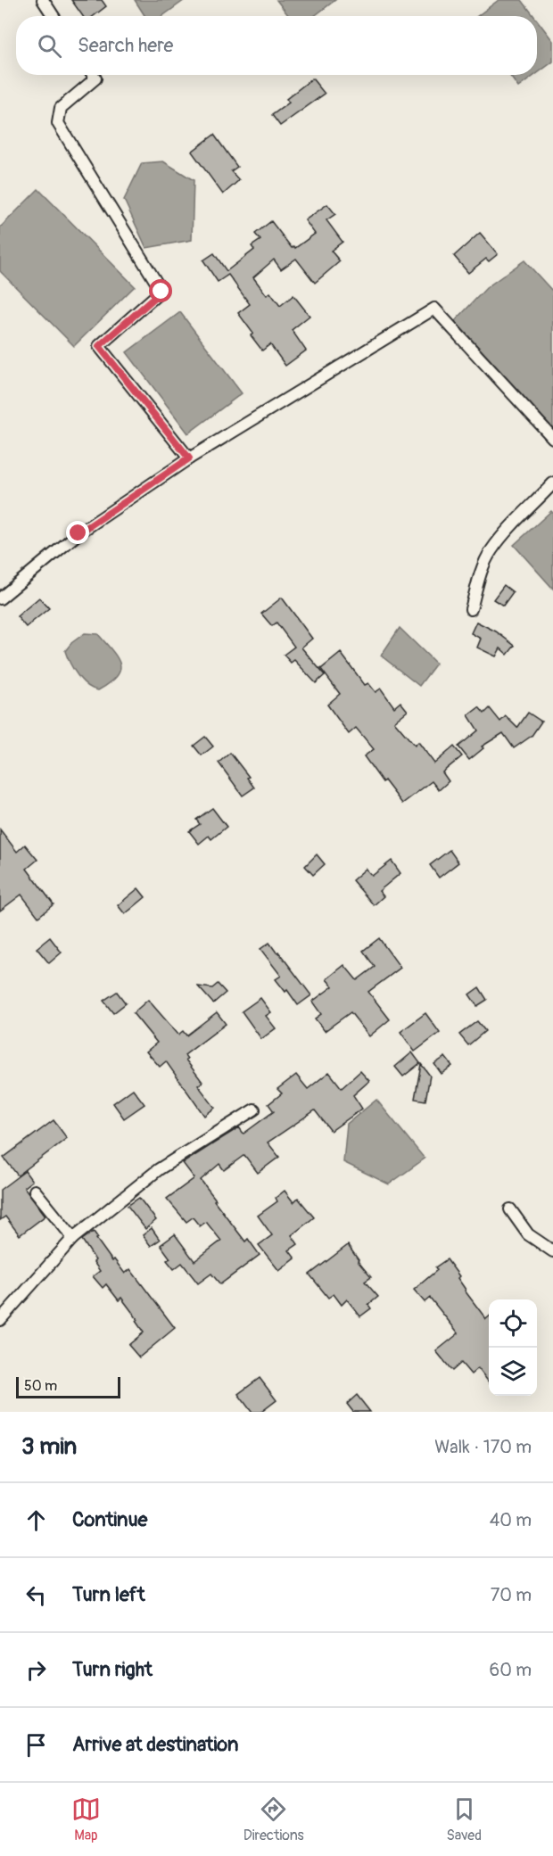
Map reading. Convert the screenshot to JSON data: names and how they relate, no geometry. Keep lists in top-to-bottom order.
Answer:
{
  "scale_bar": "50 m",
  "page": {
    "search": "Search here",
    "scale": "50 m",
    "heading": ["3 min", "Walk · 170 m"],
    "list": [
      ["Continue", "40 m"],
      ["Turn left", "70 m"],
      ["Turn right", "60 m"],
      "Arrive at destination"
    ],
    "nav": ["Map", "Directions", "Saved"]
  }
}
